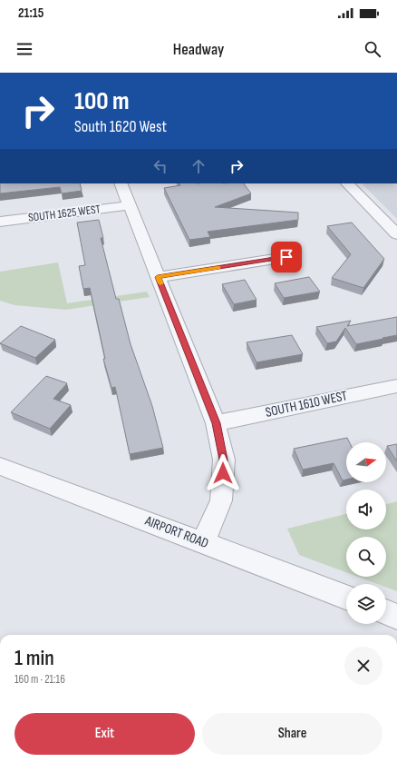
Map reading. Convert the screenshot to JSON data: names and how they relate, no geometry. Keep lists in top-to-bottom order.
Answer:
{
  "streets": {
    "street": ["SOUTH 1625 WEST", "SOUTH 1610 WEST", "AIRPORT ROAD"]
  },
  "north": "right",
  "page": {
    "status": "21:15",
    "header": "Headway",
    "turn": ["100 m", "South 1620 West"],
    "heading": ["1 min", "160 m · 21:16"],
    "buttons": ["Exit", "Share"]
  }
}
